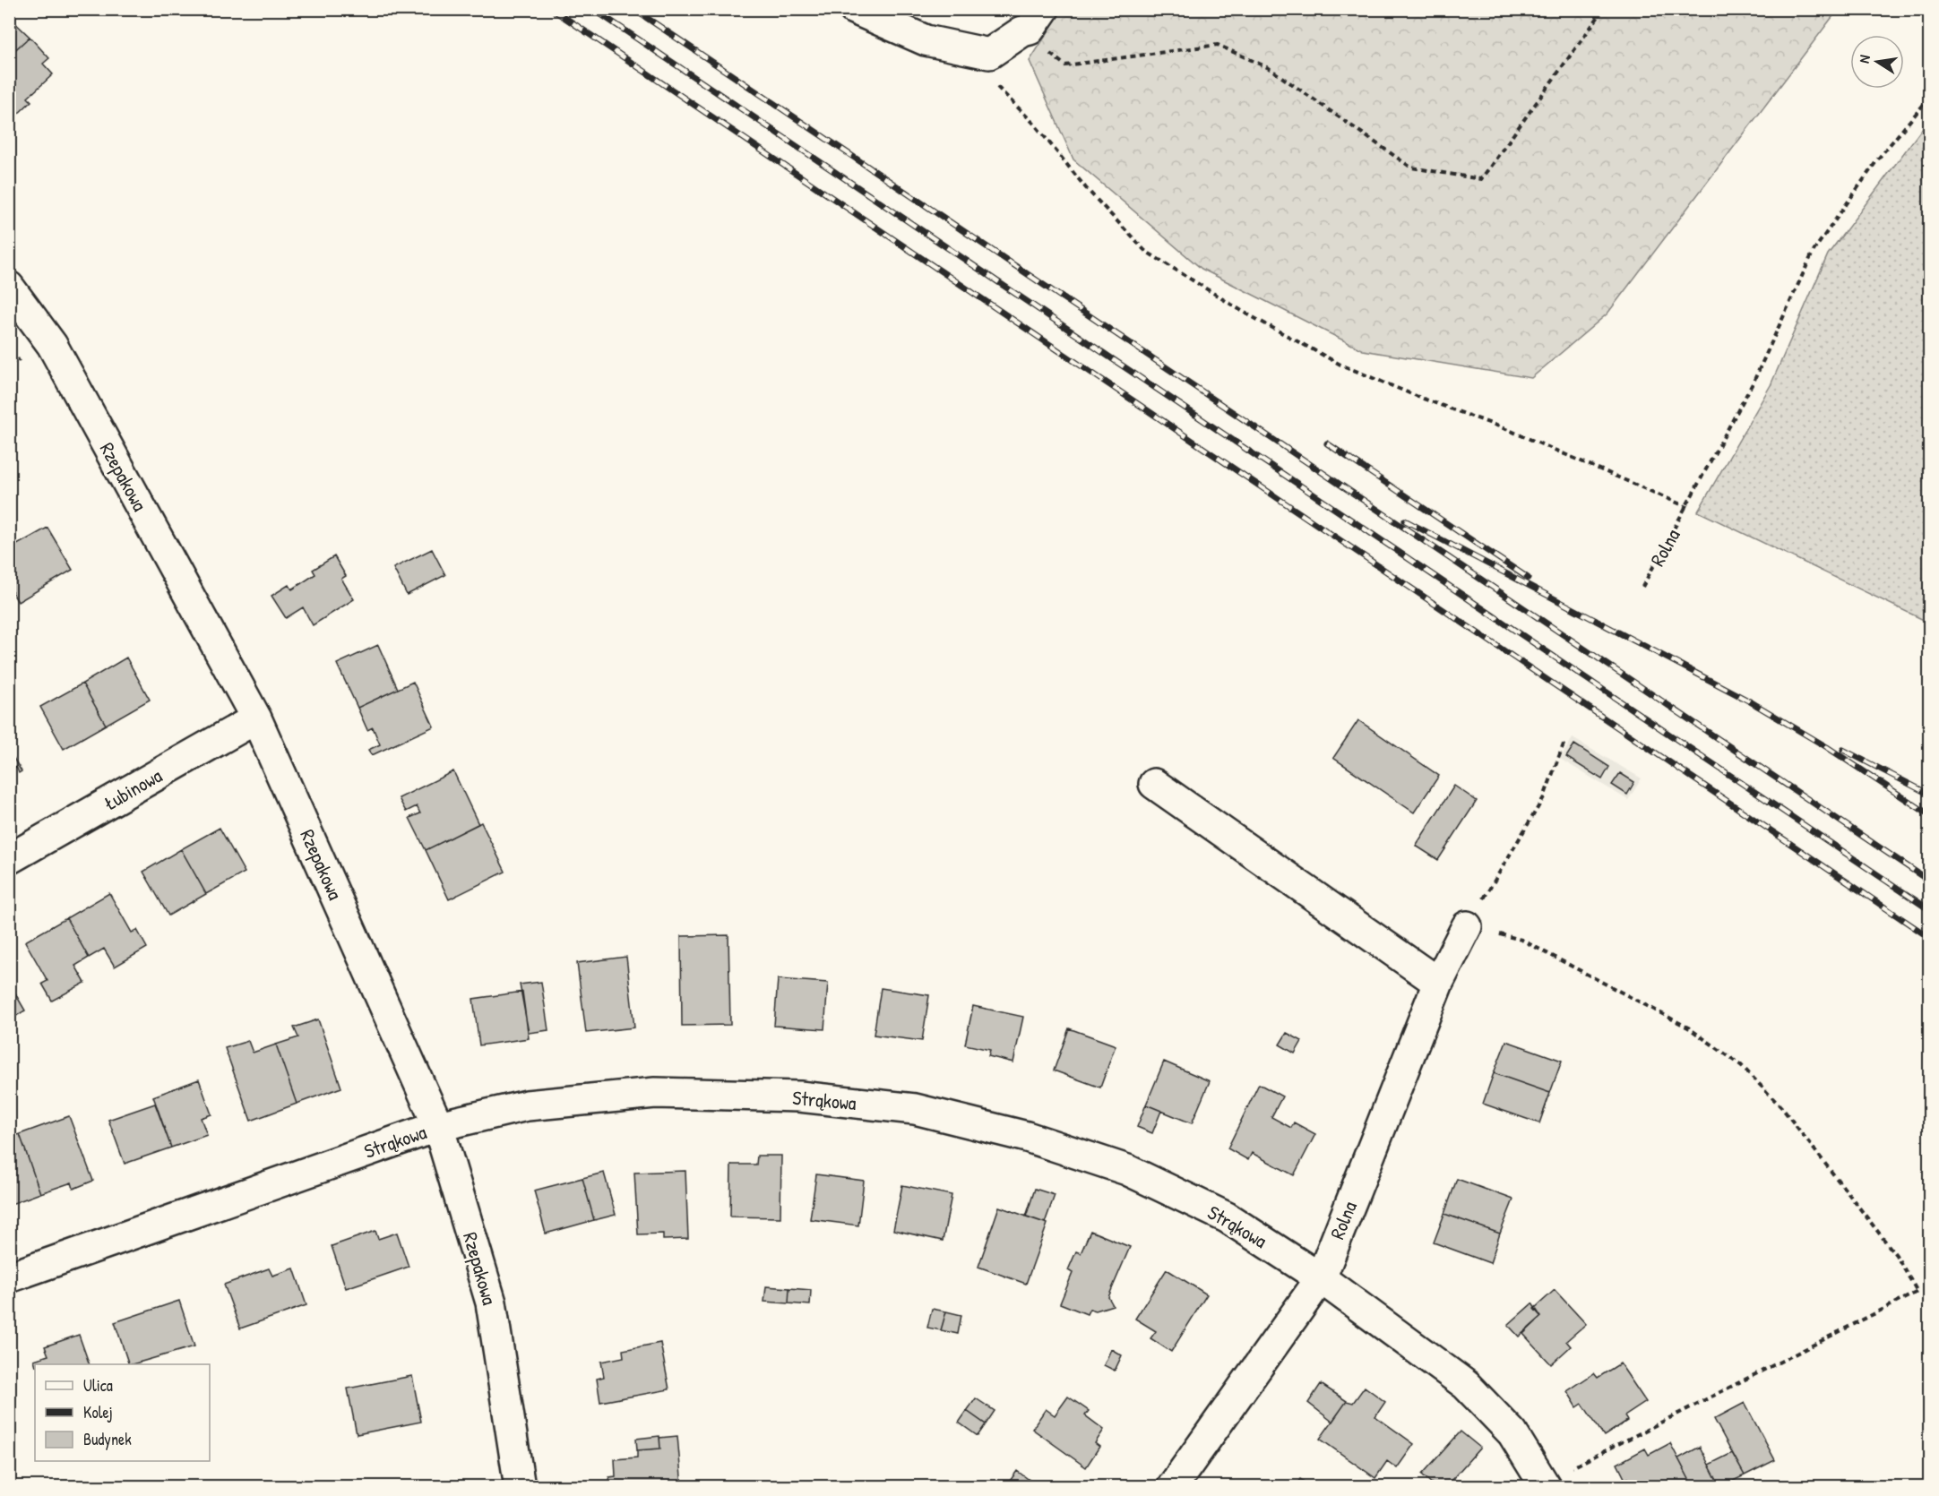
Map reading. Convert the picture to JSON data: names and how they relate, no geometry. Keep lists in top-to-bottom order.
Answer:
{
  "streets": {
    "street": [
      "Rzepakowa",
      "Rolna",
      "Łubinowa",
      "Strąkowa"
    ]
  },
  "crossings": [
    ["Rzepakowa", "Łubinowa"],
    ["Rzepakowa", "Strąkowa"],
    ["Rolna", "Strąkowa"]
  ],
  "legend": ["Ulica", "Kolej", "Budynek"],
  "north": "left"
}
